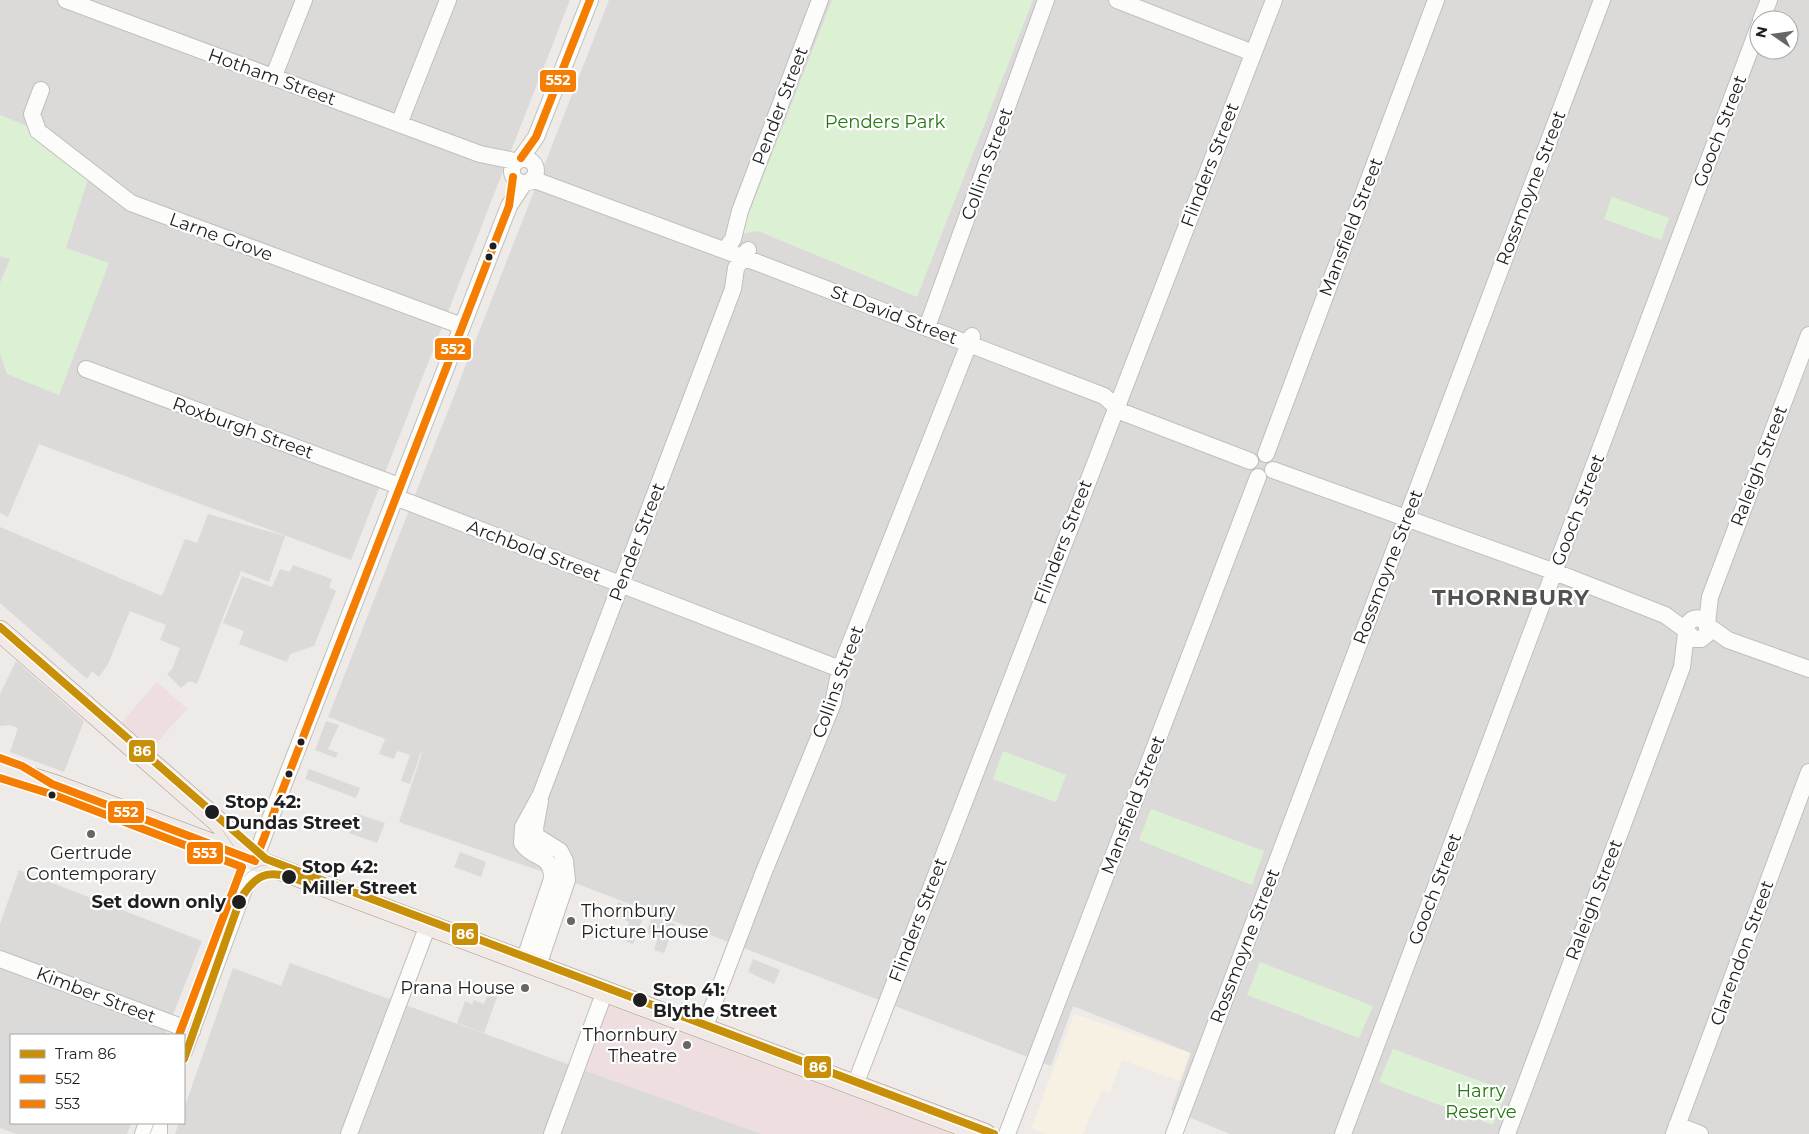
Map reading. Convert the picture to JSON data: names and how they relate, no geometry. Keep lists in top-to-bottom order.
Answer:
{
  "streets": {
    "street": [
      "Hotham Street",
      "Pender Street",
      "Gooch Street",
      "Collins Street",
      "Flinders Street",
      "Rossmoyne Street",
      "Mansfield Street",
      "Larne Grove",
      "St David Street",
      "Roxburgh Street",
      "Raleigh Street",
      "Archbold Street",
      "Clarendon Street",
      "Kimber Street"
    ]
  },
  "crossings": [
    ["Hotham Street", "St David Street"],
    ["Pender Street", "St David Street"],
    ["Pender Street", "Archbold Street"],
    ["Collins Street", "St David Street"],
    ["Collins Street", "Archbold Street"],
    ["Flinders Street", "St David Street"],
    ["Mansfield Street", "St David Street"],
    ["Roxburgh Street", "Archbold Street"]
  ],
  "districts": ["THORNBURY"],
  "parks": ["Penders Park", "Harry Reserve"],
  "places": [
    "Stop 42: Dundas Street",
    "Gertrude Contemporary",
    "Stop 42: Miller Street",
    "Set down only",
    "Thornbury Picture House",
    "Prana House",
    "Stop 41: Blythe Street",
    "Thornbury Theatre"
  ],
  "lines": ["transit line 552", "tram line 86", "transit line 553"],
  "legend": ["Tram 86", "552", "553"],
  "north": "left"
}
